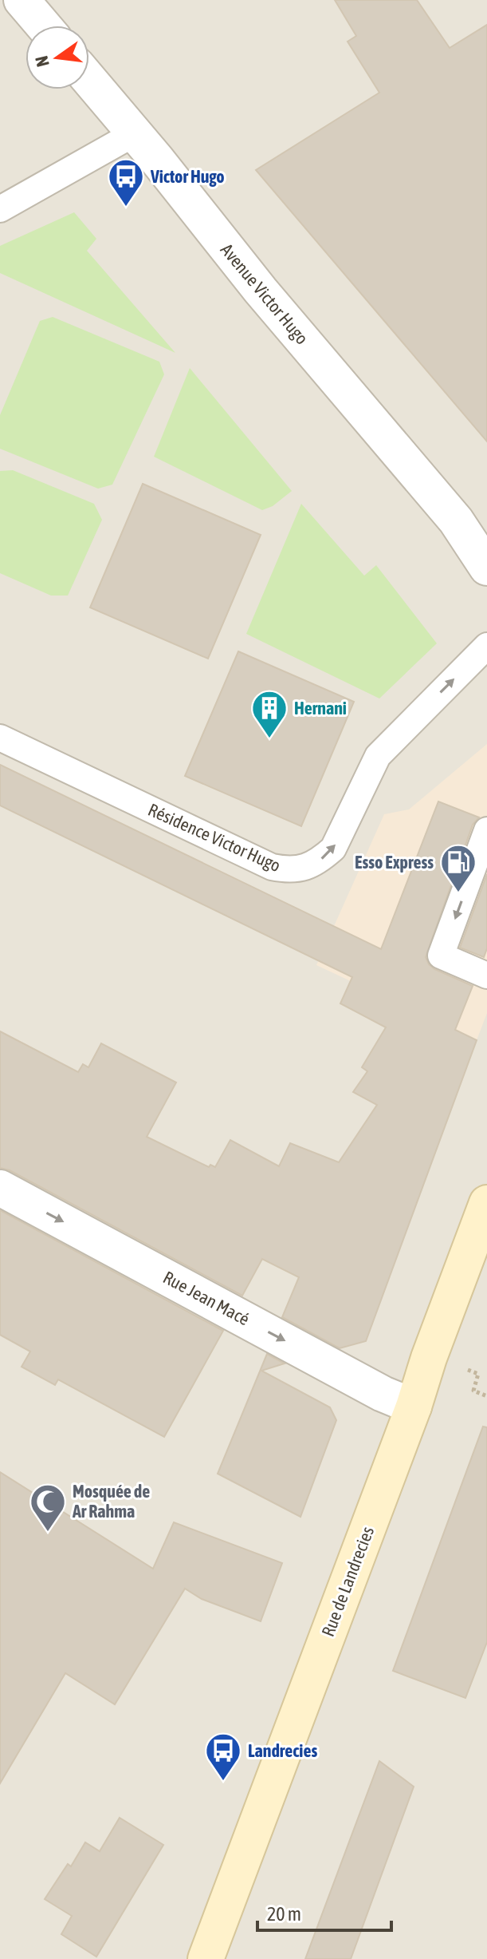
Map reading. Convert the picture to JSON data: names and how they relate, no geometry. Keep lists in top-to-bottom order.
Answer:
{
  "streets": {
    "main road": ["Rue de Landrecies"],
    "street": ["Avenue Victor Hugo", "Rue Jean Macé"],
    "lane": ["Résidence Victor Hugo"]
  },
  "crossings": [
    ["Rue Jean Macé", "Rue de Landrecies"]
  ],
  "one_way": ["Rue Jean Macé"],
  "places": {
    "bus stop": ["Victor Hugo", "Landrecies"],
    "building": ["Hernani"],
    "fuel station": ["Esso Express"],
    "mosque": ["Mosquée de Ar Rahma"]
  },
  "scale_bar": "20 m",
  "north": "left"
}
